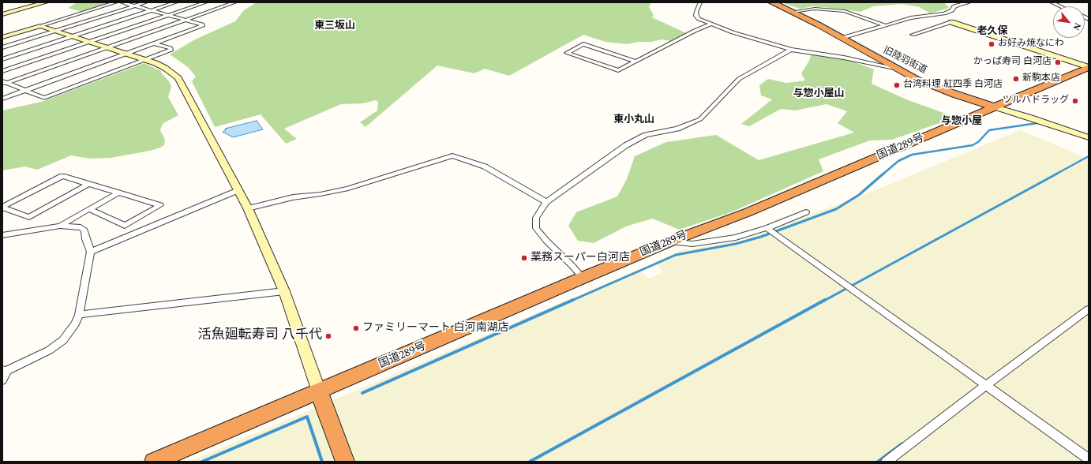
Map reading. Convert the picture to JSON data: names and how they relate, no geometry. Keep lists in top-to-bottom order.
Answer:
{
  "streets": {
    "highway": ["旧陸羽街道", "国道289号"]
  },
  "crossings": [
    ["旧陸羽街道", "国道289号"]
  ],
  "districts": [
    "東三坂山",
    "老久保",
    "与惣小屋山",
    "東小丸山",
    "与惣小屋"
  ],
  "places": [
    "お好み焼なにわ",
    "かっぱ寿司 白河店",
    "新駒本店",
    "台湾料理 紅四季 白河店",
    "ツルハドラッグ",
    "業務スーパー白河店",
    "ファミリーマート 白河南湖店",
    "活魚廻転寿司 八千代"
  ],
  "north": "bottom right"
}
